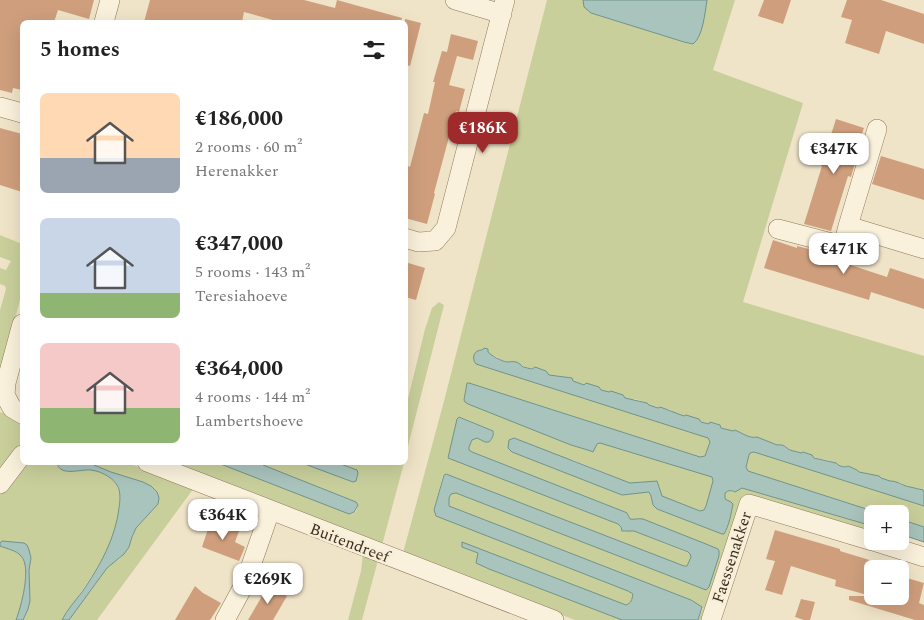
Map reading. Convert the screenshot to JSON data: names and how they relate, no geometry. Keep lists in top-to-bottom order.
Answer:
{
  "streets": {
    "street": ["Buitendreef", "Faessenakker"]
  },
  "page": {
    "heading": "5 homes",
    "list": [
      {
        "name": "€186,000",
        "note": "2 rooms · 60 m² · Herenakker"
      },
      {
        "name": "€347,000",
        "note": "5 rooms · 143 m² · Teresiahoeve"
      },
      {
        "name": "€364,000",
        "note": "4 rooms · 144 m² · Lambertshoeve"
      }
    ],
    "price": [
      "€186K",
      "€347K",
      "€471K",
      "€364K",
      "€269K"
    ],
    "map_buttons": ["+", "−"]
  }
}
